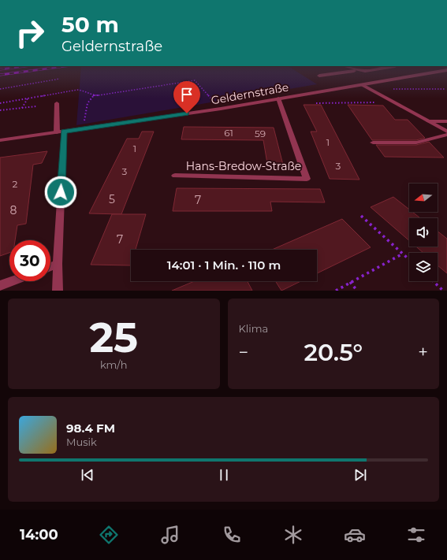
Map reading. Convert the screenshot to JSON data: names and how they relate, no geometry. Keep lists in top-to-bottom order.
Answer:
{
  "streets": {
    "street": ["Geldernstraße", "Hans-Bredow-Straße"]
  },
  "crossings": [
    ["Geldernstraße", "Hans-Bredow-Straße"]
  ],
  "house_numbers": [
    "61",
    "59",
    "1",
    "1",
    "3",
    "3",
    "2",
    "5",
    "7",
    "8",
    "7"
  ],
  "north": "left",
  "page": {
    "turn": ["50 m", "Geldernstraße"],
    "limit": "30",
    "trip": "14:01 · 1 Min. · 110 m",
    "tile": [
      ["25", "km/h"],
      "Klima"
    ],
    "heat": ["−", "20.5°", "+"],
    "song": ["98.4 FM", "Musik"],
    "tabs": "14:00"
  }
}
